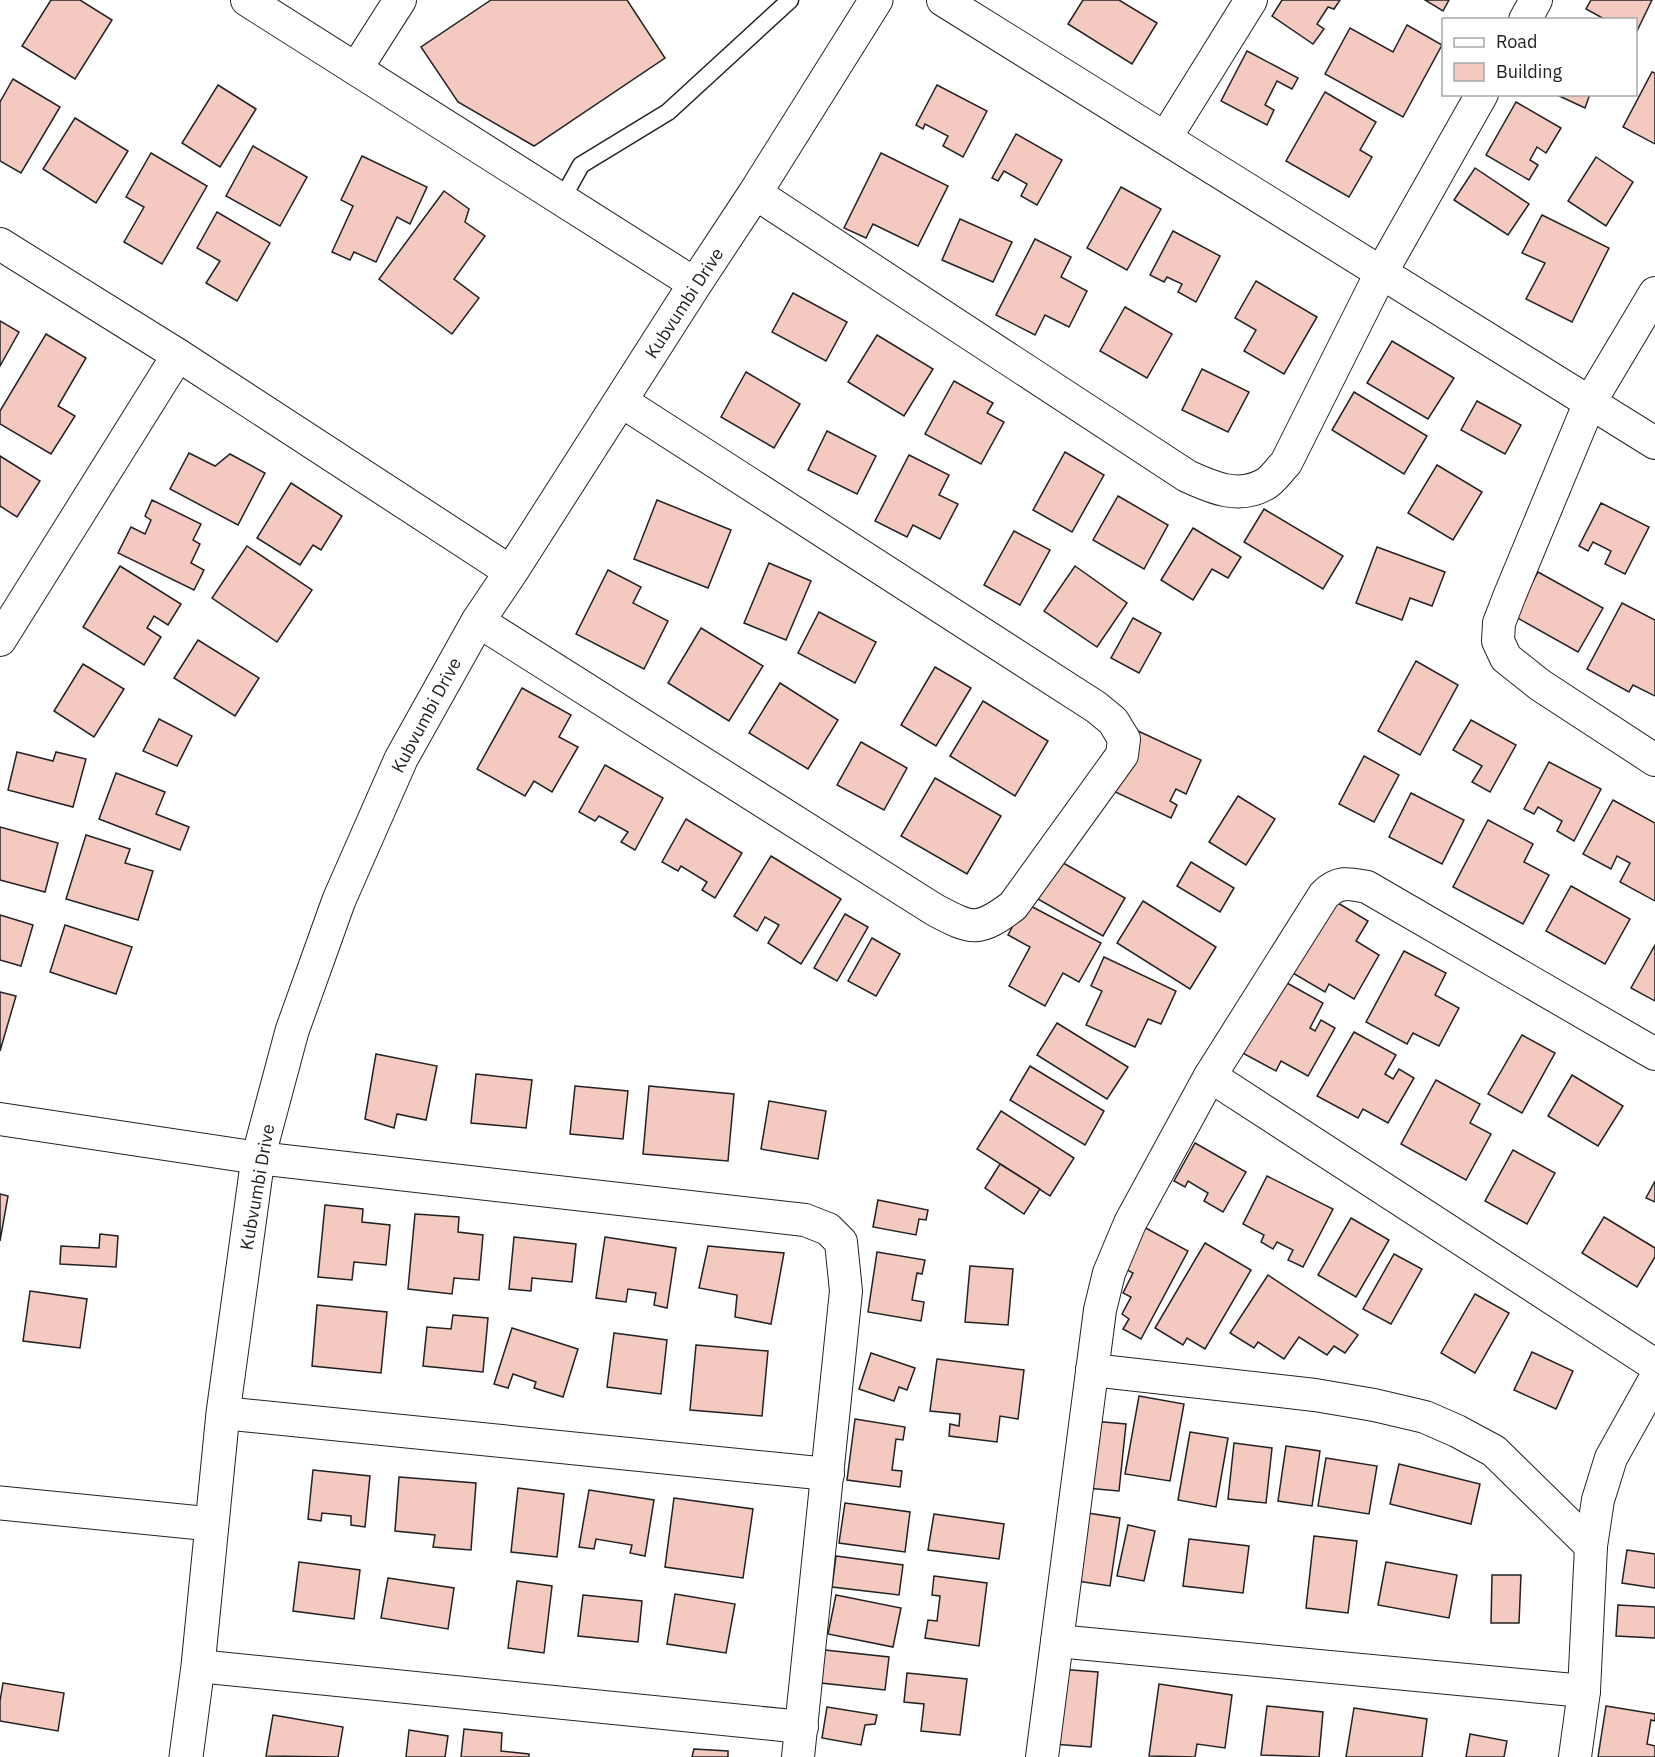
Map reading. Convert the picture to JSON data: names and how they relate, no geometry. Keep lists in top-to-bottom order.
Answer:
{
  "streets": {
    "street": ["Kubvumbi Drive"]
  },
  "legend": ["Road", "Building"]
}
